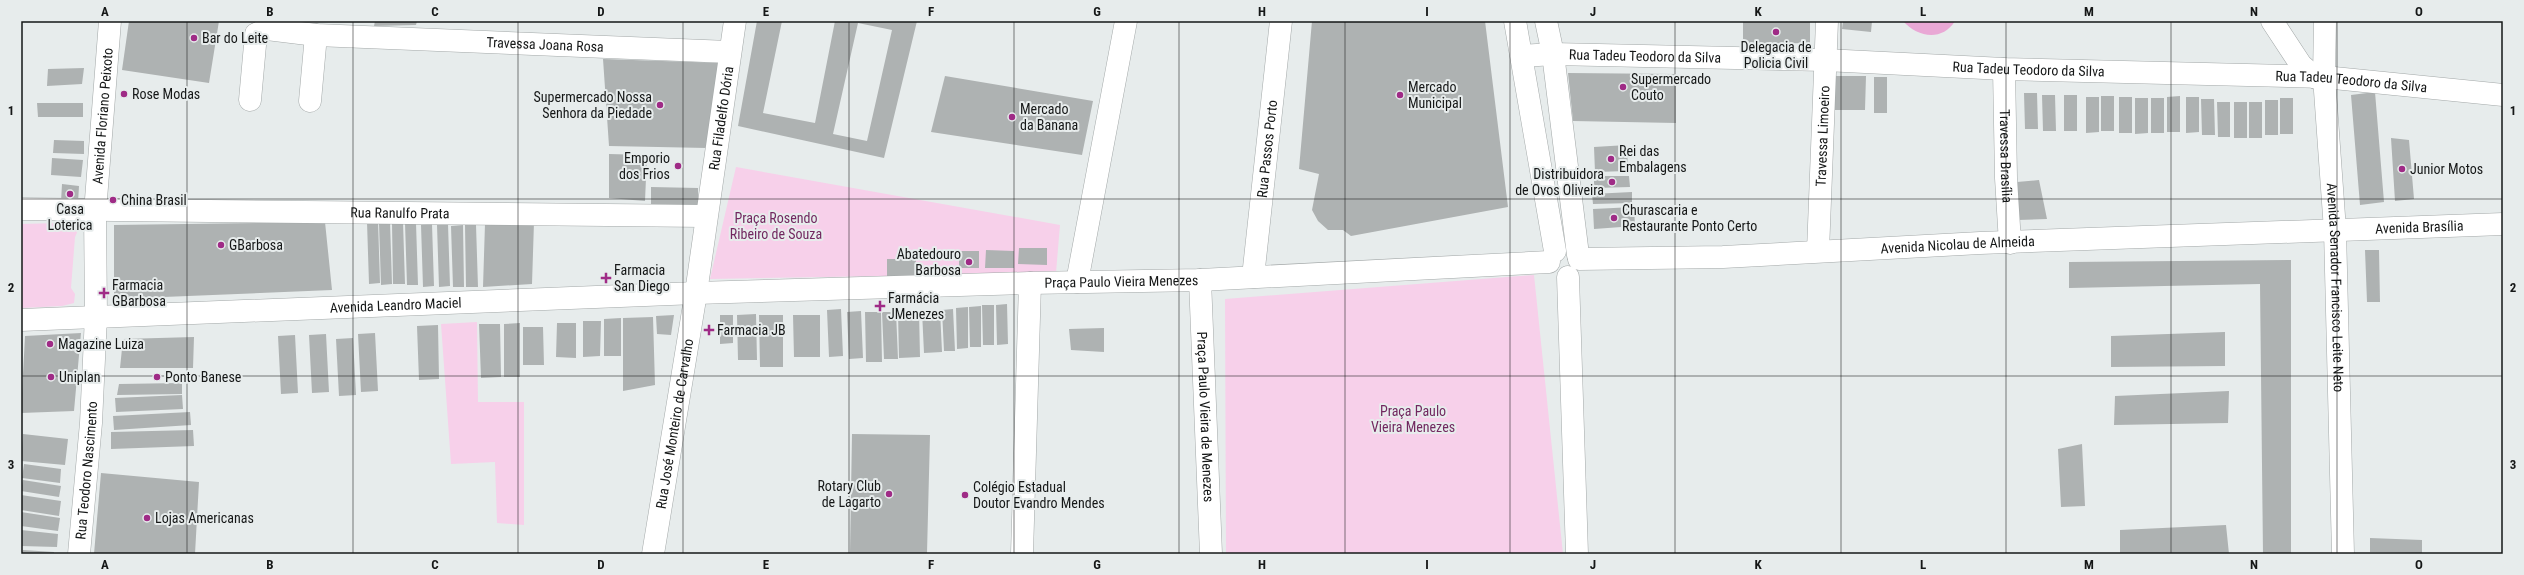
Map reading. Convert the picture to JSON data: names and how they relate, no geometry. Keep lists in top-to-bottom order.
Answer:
{
  "streets": {
    "street": [
      "Travessa Joana Rosa",
      "Rua Tadeu Teodoro da Silva",
      "Avenida Floriano Peixoto",
      "Rua Filadelfo Dória",
      "Travessa Limoeiro",
      "Rua Passos Porto",
      "Travessa Brasília",
      "Rua Ranulfo Prata",
      "Avenida Brasília",
      "Avenida Nicolau de Almeida",
      "Praça Paulo Vieira Menezes",
      "Avenida Senador Francisco Leite Neto",
      "Avenida Leandro Maciel",
      "Praça Paulo Vieira de Menezes",
      "Rua José Monteiro de Carvalho",
      "Rua Teodoro Nascimento"
    ]
  },
  "crossings": [
    ["Travessa Joana Rosa", "Rua Filadelfo Dória"],
    ["Rua Tadeu Teodoro da Silva", "Travessa Limoeiro"],
    ["Rua Tadeu Teodoro da Silva", "Travessa Brasília"],
    ["Rua Tadeu Teodoro da Silva", "Avenida Senador Francisco Leite Neto"],
    ["Avenida Floriano Peixoto", "Rua Ranulfo Prata"],
    ["Avenida Floriano Peixoto", "Avenida Leandro Maciel"],
    ["Avenida Floriano Peixoto", "Rua Teodoro Nascimento"],
    ["Rua Filadelfo Dória", "Rua Ranulfo Prata"],
    ["Travessa Limoeiro", "Avenida Nicolau de Almeida"],
    ["Rua Passos Porto", "Praça Paulo Vieira Menezes"],
    ["Travessa Brasília", "Avenida Nicolau de Almeida"],
    ["Avenida Brasília", "Avenida Nicolau de Almeida"],
    ["Avenida Brasília", "Avenida Senador Francisco Leite Neto"],
    ["Avenida Nicolau de Almeida", "Avenida Senador Francisco Leite Neto"],
    ["Praça Paulo Vieira Menezes", "Praça Paulo Vieira de Menezes"],
    ["Avenida Leandro Maciel", "Rua José Monteiro de Carvalho"],
    ["Avenida Leandro Maciel", "Rua Teodoro Nascimento"]
  ],
  "parks": ["Praça Rosendo Ribeiro de Souza", "Praça Paulo Vieira Menezes"],
  "places": {
    "other": [
      "Delegacia de Policia Civil",
      "Bar do Leite",
      "Supermercado Couto",
      "Rose Modas",
      "Mercado Municipal",
      "Supermercado Nossa Senhora da Piedade",
      "Mercado da Banana",
      "Rei das Embalagens",
      "Emporio dos Frios",
      "Junior Motos",
      "Distribuidora de Ovos Oliveira",
      "Casa Loterica",
      "China Brasil",
      "Churascaria e Restaurante Ponto Certo",
      "GBarbosa",
      "Abatedouro Barbosa",
      "Magazine Luiza",
      "Uniplan",
      "Ponto Banese",
      "Rotary Club de Lagarto",
      "Colégio Estadual Doutor Evandro Mendes",
      "Lojas Americanas"
    ],
    "health": [
      "Farmacia San Diego",
      "Farmacia GBarbosa",
      "Farmácia JMenezes",
      "Farmacia JB"
    ]
  },
  "grid": {
    "columns": [
      "A",
      "B",
      "C",
      "D",
      "E",
      "F",
      "G",
      "H",
      "I",
      "J",
      "K",
      "L",
      "M",
      "N",
      "O"
    ],
    "rows": ["1", "2", "3"]
  }
}
